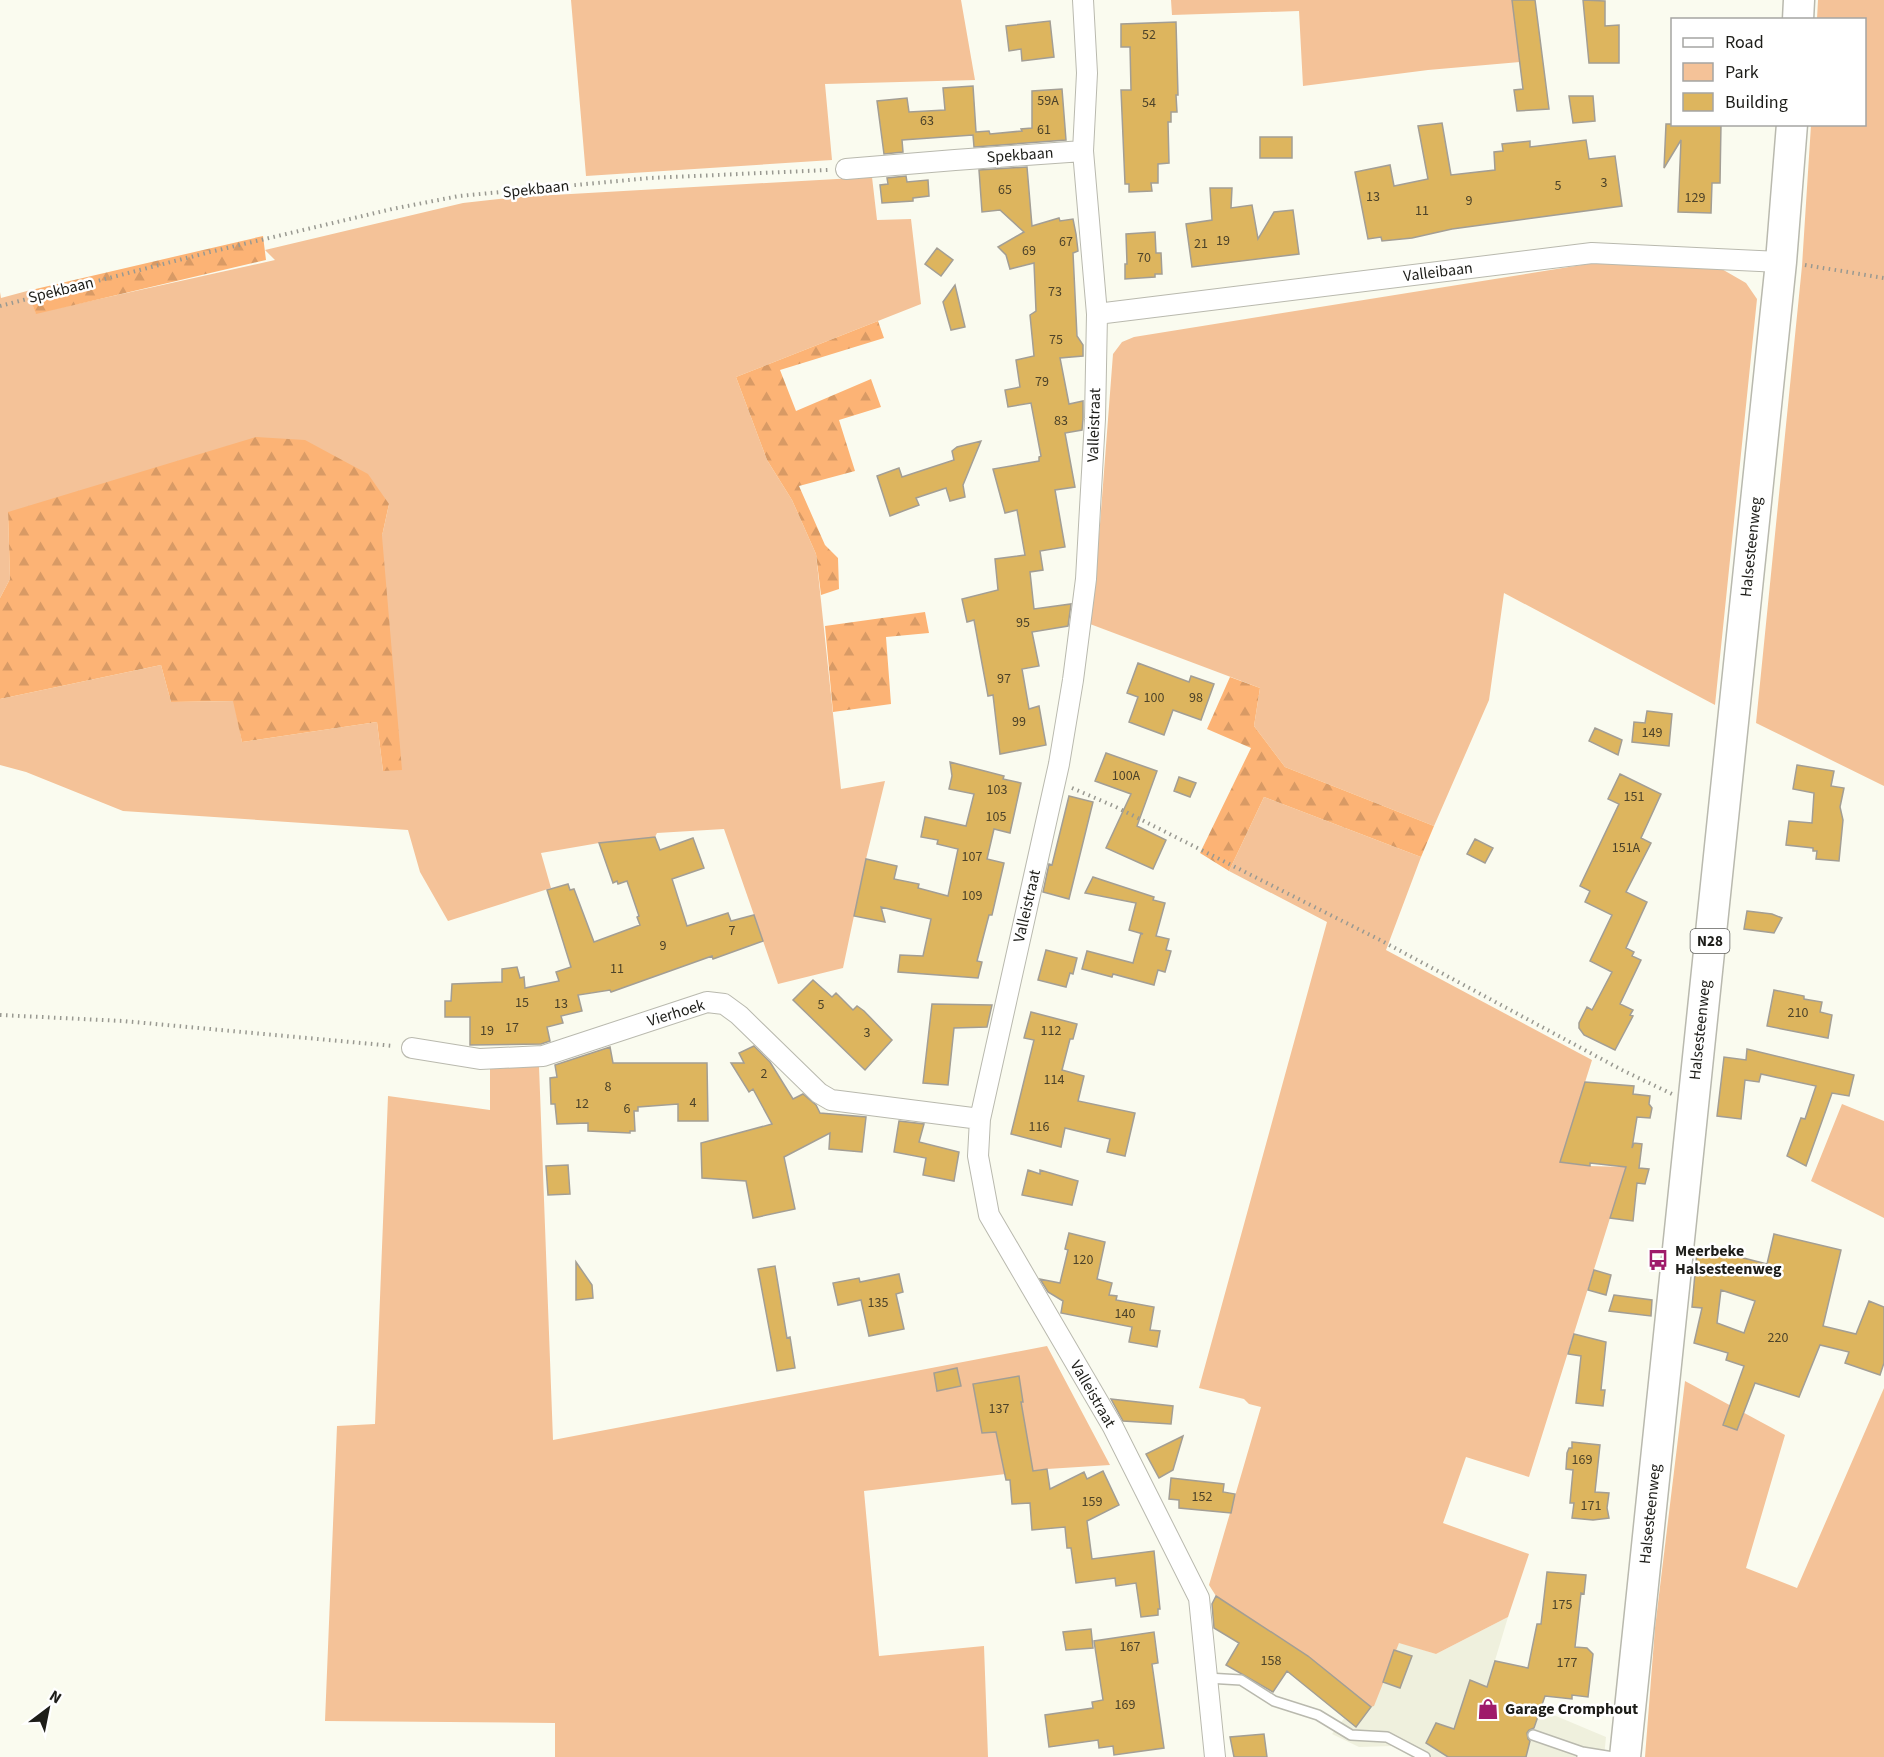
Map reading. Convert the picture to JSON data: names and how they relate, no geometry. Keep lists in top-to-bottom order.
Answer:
{
  "streets": {
    "main road": ["Halsesteenweg", "N28"],
    "street": [
      "Spekbaan",
      "Valleibaan",
      "Valleistraat",
      "Vierhoek"
    ]
  },
  "crossings": [
    ["Spekbaan", "Valleistraat"],
    ["Valleibaan", "Valleistraat"],
    ["Valleibaan", "Halsesteenweg"],
    ["Valleistraat", "Vierhoek"]
  ],
  "places": {
    "bus stop": ["Meerbeke Halsesteenweg"],
    "shop": ["Garage Cromphout"]
  },
  "house_numbers": [
    "52",
    "59A",
    "54",
    "63",
    "61",
    "3",
    "5",
    "65",
    "13",
    "129",
    "9",
    "11",
    "19",
    "67",
    "21",
    "69",
    "70",
    "73",
    "75",
    "79",
    "83",
    "95",
    "97",
    "100",
    "98",
    "99",
    "149",
    "100A",
    "103",
    "151",
    "105",
    "151A",
    "107",
    "109",
    "7",
    "9",
    "11",
    "15",
    "13",
    "5",
    "210",
    "17",
    "19",
    "112",
    "3",
    "2",
    "114",
    "8",
    "4",
    "12",
    "6",
    "116",
    "120",
    "135",
    "140",
    "220",
    "137",
    "169",
    "152",
    "159",
    "171",
    "175",
    "167",
    "158",
    "177",
    "169"
  ],
  "legend": ["Road", "Park", "Building"],
  "north": "top right"
}
